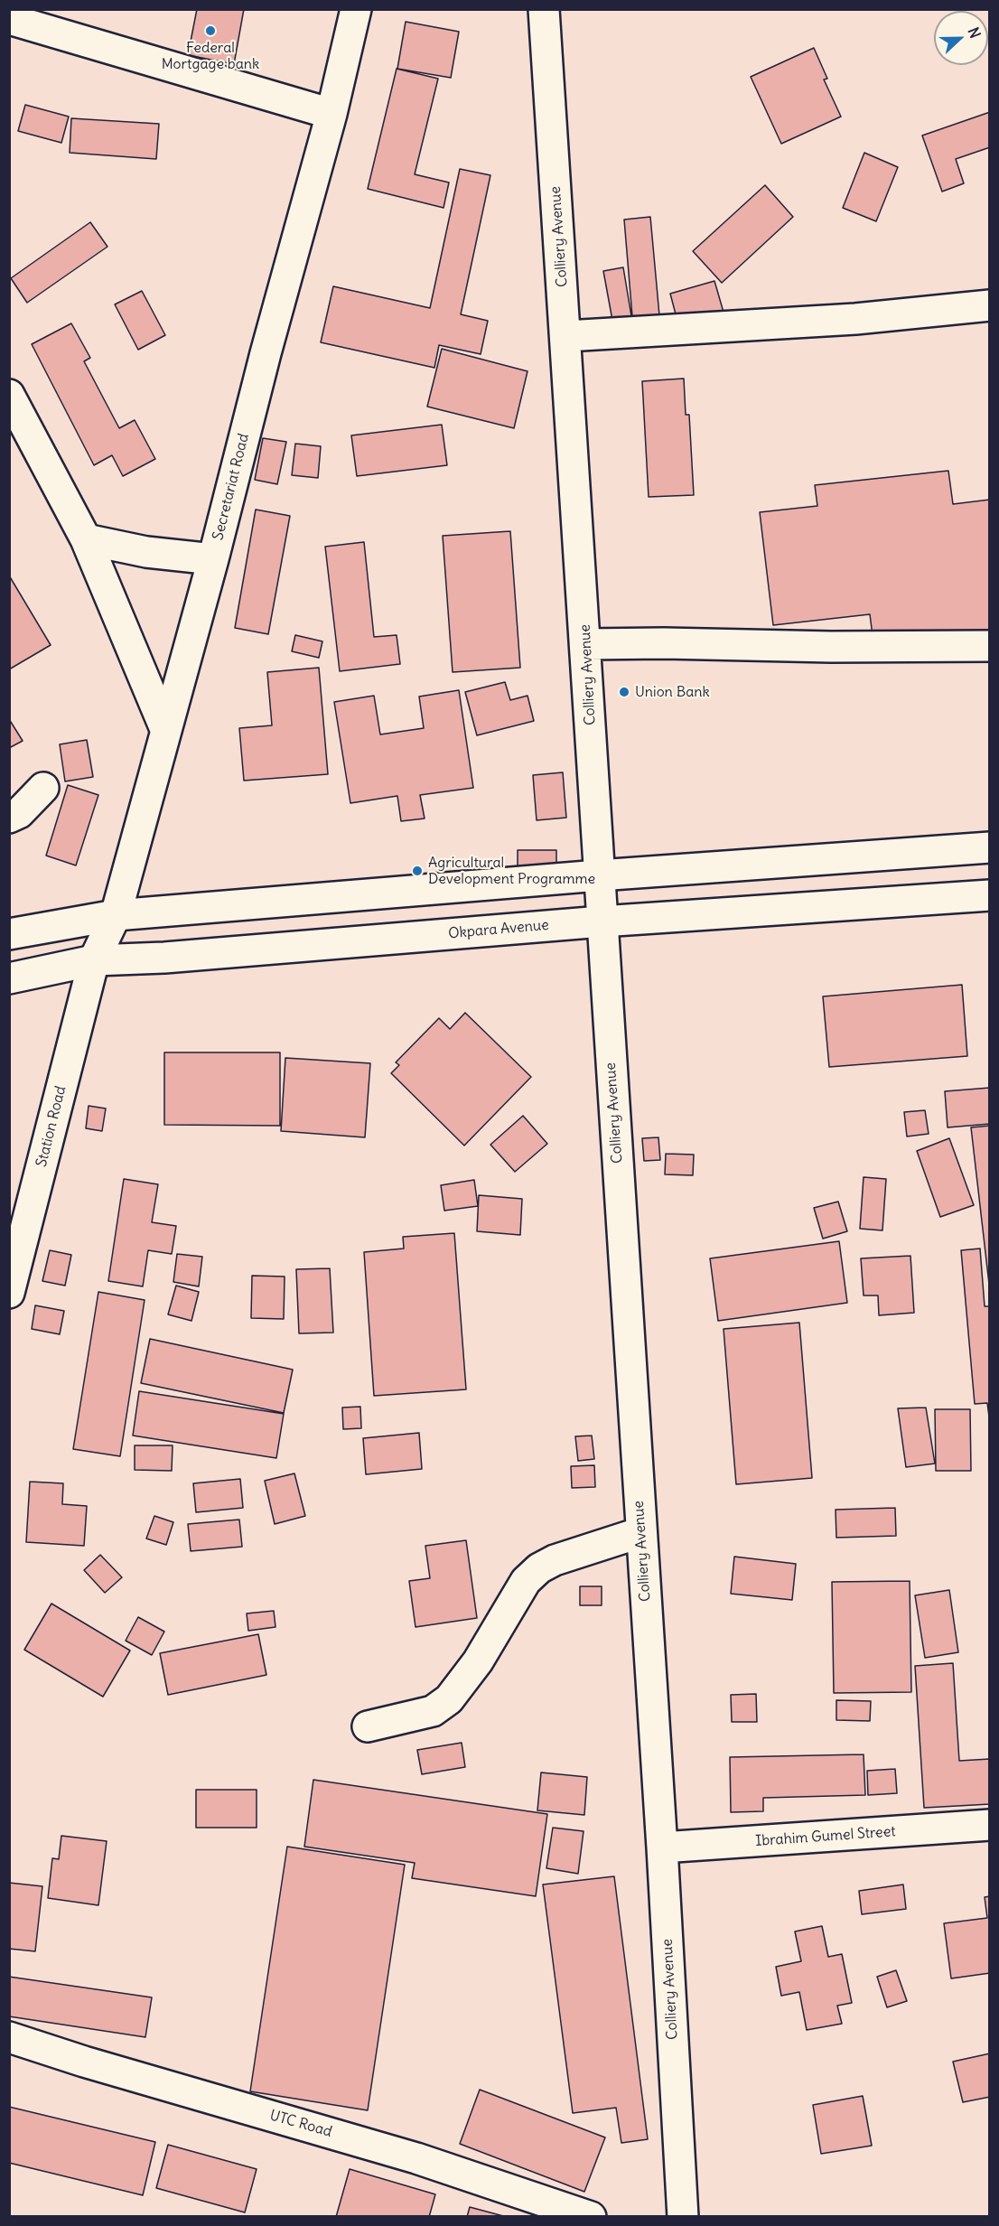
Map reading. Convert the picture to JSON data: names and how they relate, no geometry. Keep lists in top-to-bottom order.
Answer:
{
  "streets": {
    "street": [
      "Colliery Avenue",
      "Secretariat Road",
      "Okpara Avenue",
      "Station Road",
      "Ibrahim Gumel Street",
      "UTC Road"
    ]
  },
  "crossings": [
    ["Colliery Avenue", "Okpara Avenue"],
    ["Colliery Avenue", "Ibrahim Gumel Street"],
    ["Secretariat Road", "Okpara Avenue"],
    ["Secretariat Road", "Station Road"],
    ["Okpara Avenue", "Station Road"]
  ],
  "places": ["Federal Mortgage bank", "Union Bank", "Agricultural Development Programme"],
  "north": "right"
}
